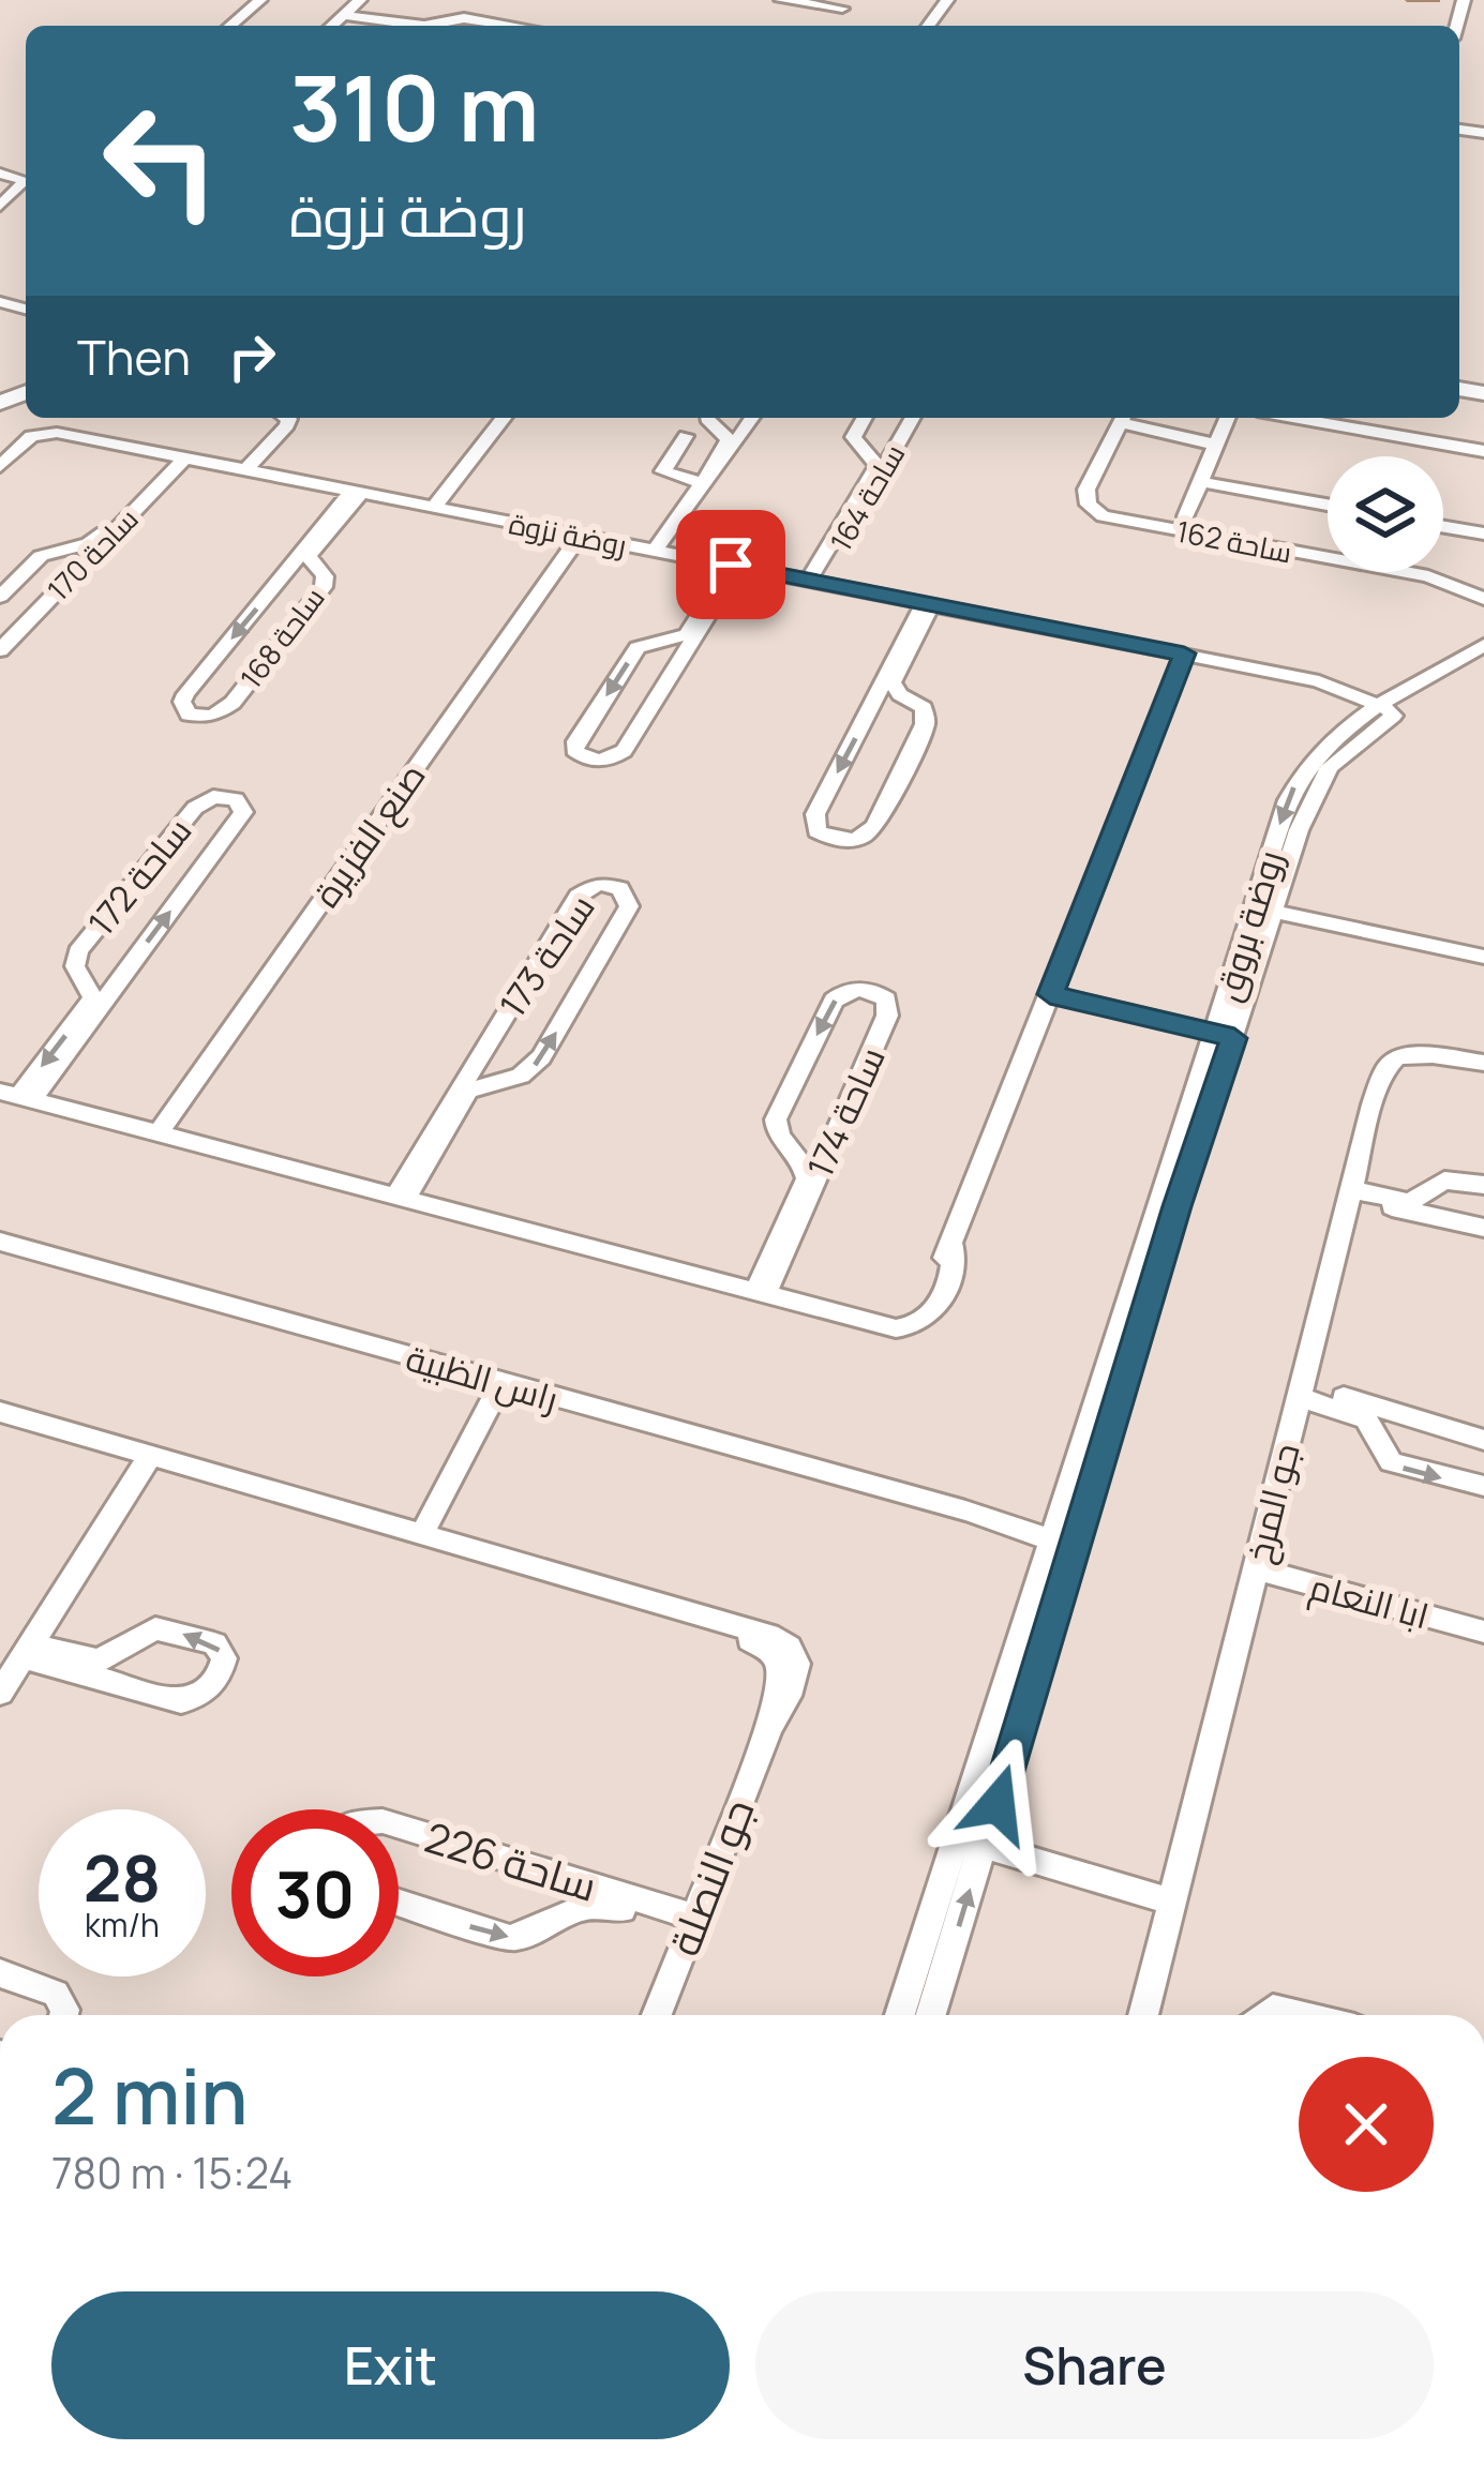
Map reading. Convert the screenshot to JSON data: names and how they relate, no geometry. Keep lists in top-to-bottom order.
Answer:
{
  "streets": {
    "street": [
      "ساحة 164",
      "روضة نزوة",
      "ساحة 162",
      "ساحة 170",
      "ساحة 168",
      "صنع الفزيرة",
      "ساحة 172",
      "روضة بروق",
      "ساحة 173",
      "ساحة 174",
      "راس الظبية",
      "جو المرخ",
      "ابا النعام",
      "ساحة 226",
      "جو النصلة"
    ]
  },
  "crossings": [
    ["ساحة 164", "روضة نزوة"],
    ["روضة نزوة", "ساحة 170"],
    ["روضة نزوة", "ساحة 168"],
    ["روضة نزوة", "صنع الفزيرة"],
    ["روضة نزوة", "روضة بروق"],
    ["روضة بروق", "راس الظبية"],
    ["جو المرخ", "ابا النعام"],
    ["ساحة 226", "جو النصلة"]
  ],
  "page": {
    "turn": ["310 m", "روضة نزوة"],
    "then": "Then",
    "speed": "28 km/h",
    "limit": "30",
    "heading": ["2 min", "780 m · 15:24"],
    "buttons": ["Exit", "Share"]
  }
}
